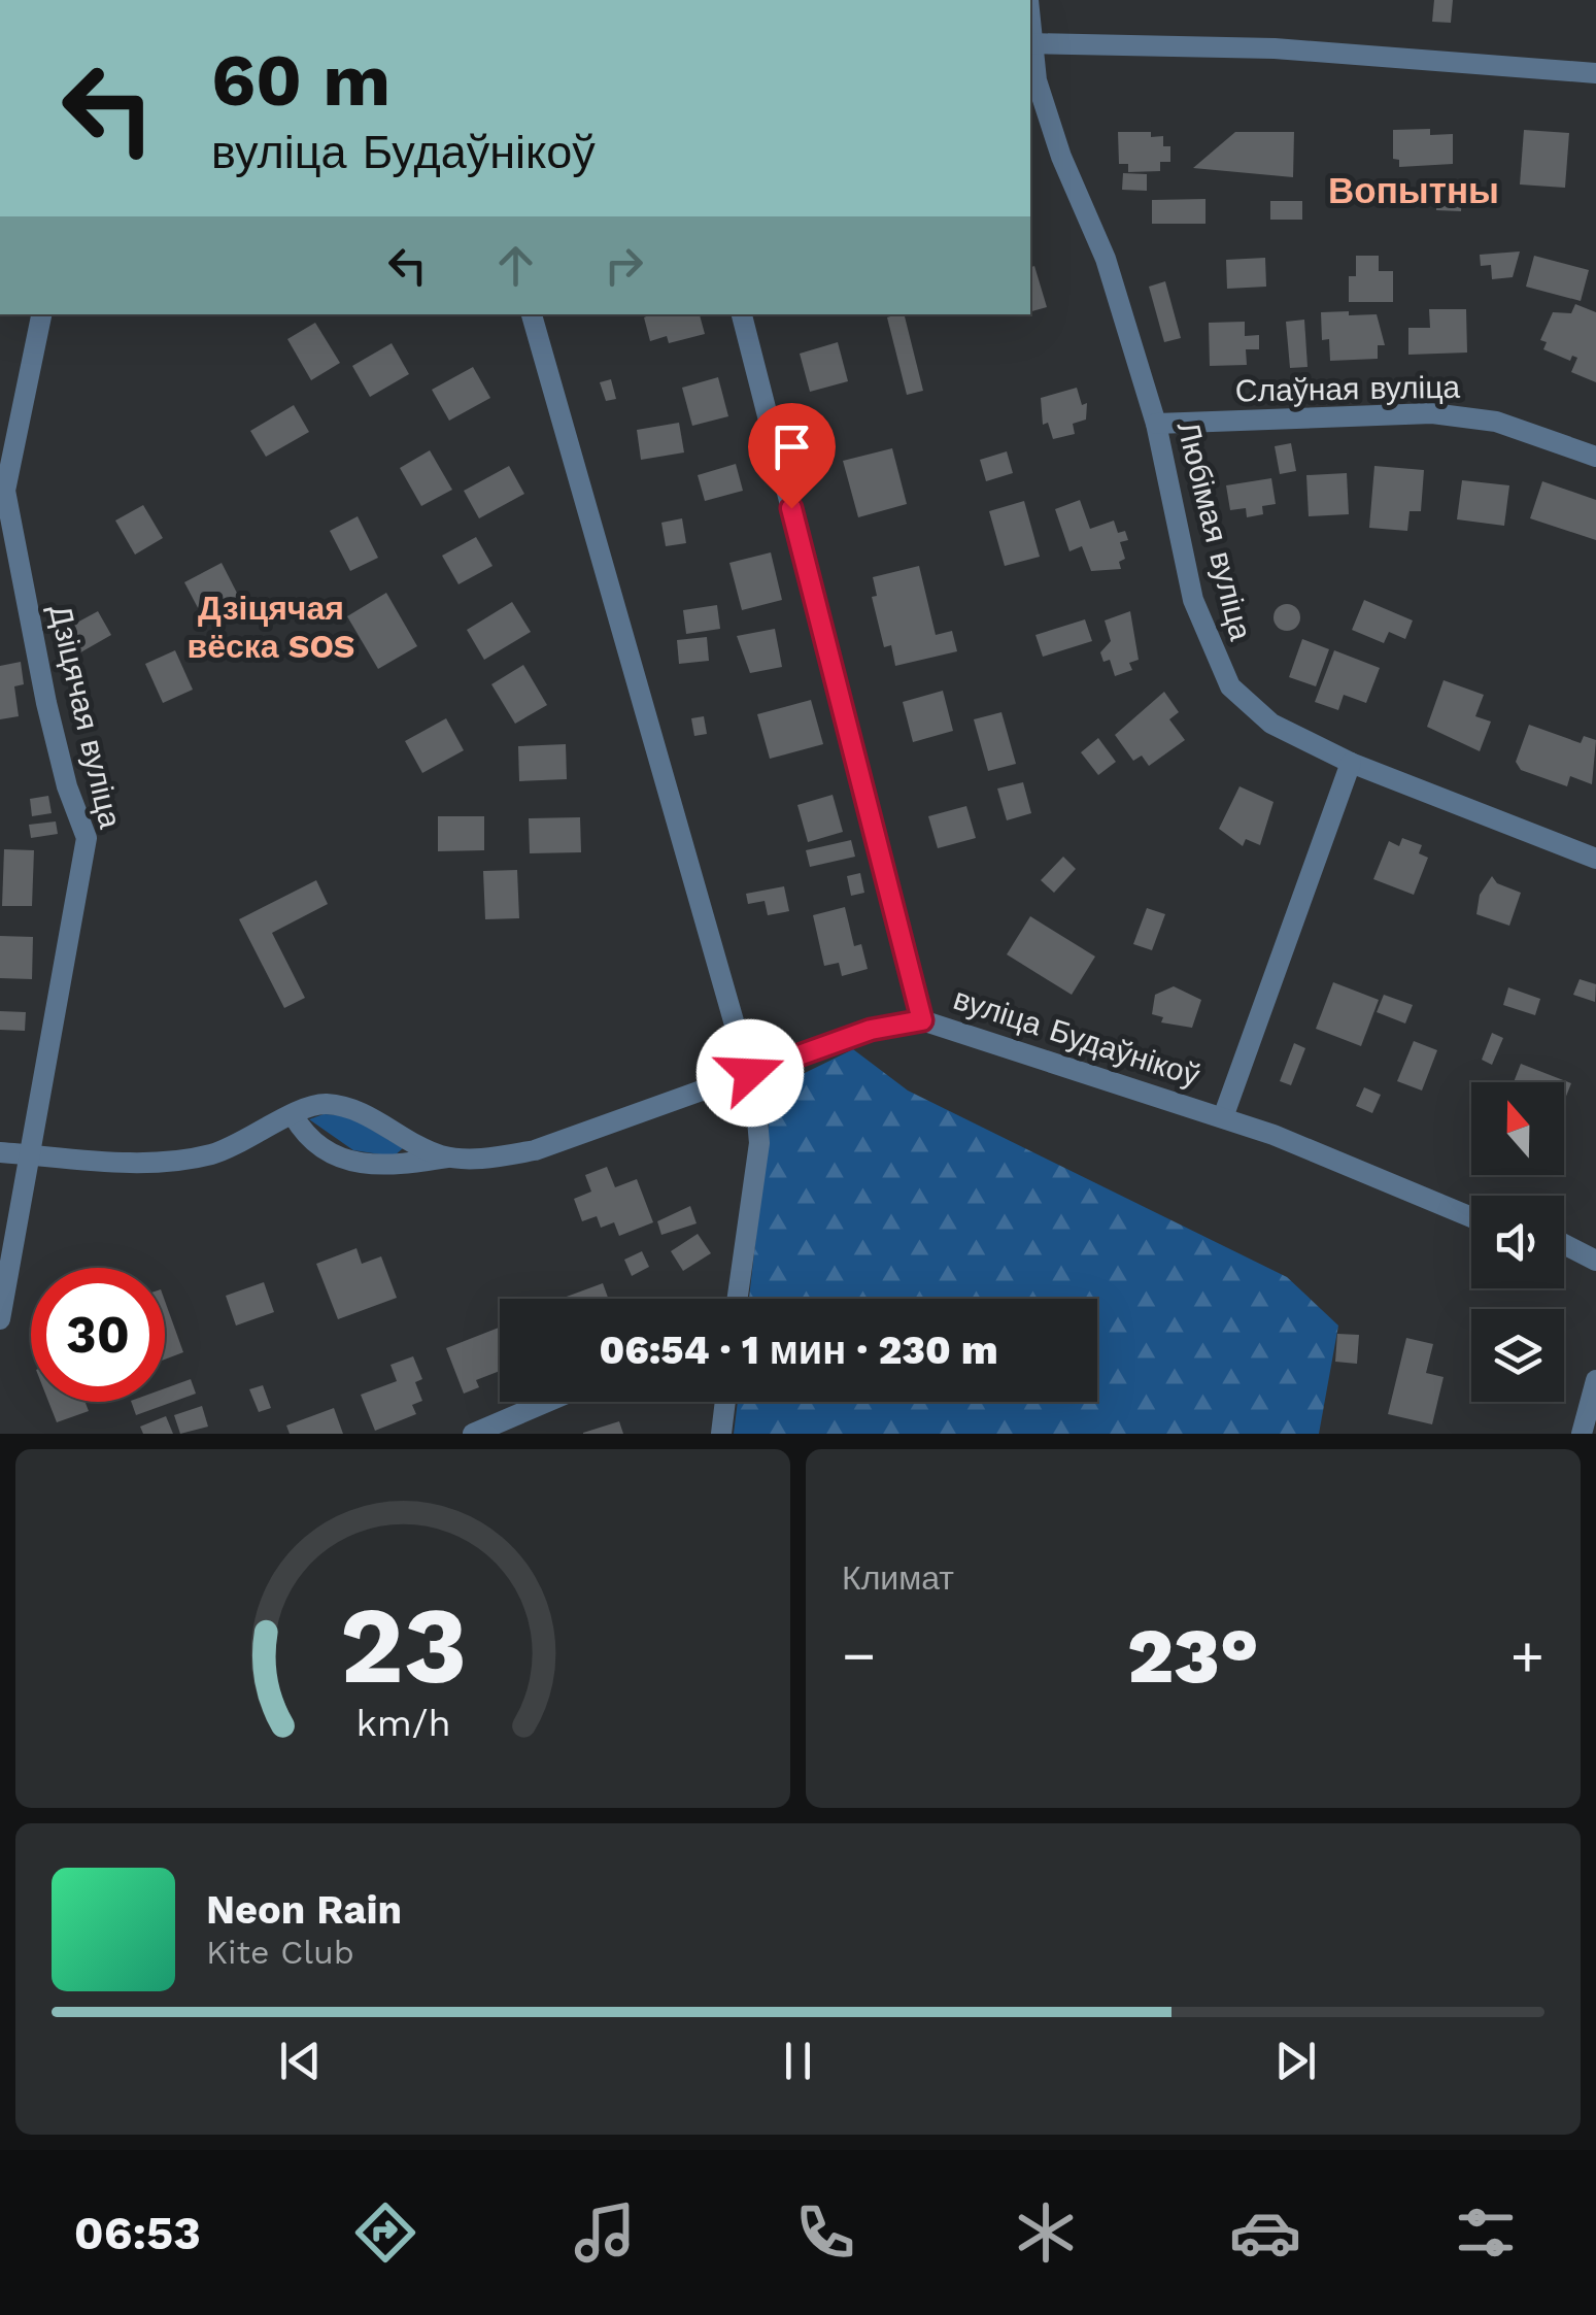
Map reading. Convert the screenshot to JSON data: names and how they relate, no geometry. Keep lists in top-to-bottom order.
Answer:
{
  "streets": {
    "street": [
      "Слаўная вуліца",
      "Любімая вуліца",
      "Дзіцячая вуліца",
      "вуліца Будаўнікоў"
    ]
  },
  "crossings": [
    ["Слаўная вуліца", "Любімая вуліца"]
  ],
  "districts": ["Вопытны", "Дзіцячая вёска SOS"],
  "north": "top",
  "page": {
    "turn": ["60 m", "вуліца Будаўнікоў"],
    "limit": "30",
    "trip": "06:54 · 1 мин · 230 m",
    "tile": "Климат",
    "heat": ["−", "23°", "+"],
    "song": ["Neon Rain", "Kite Club"],
    "tabs": "06:53",
    "gauge": ["23", "km/h"]
  }
}
